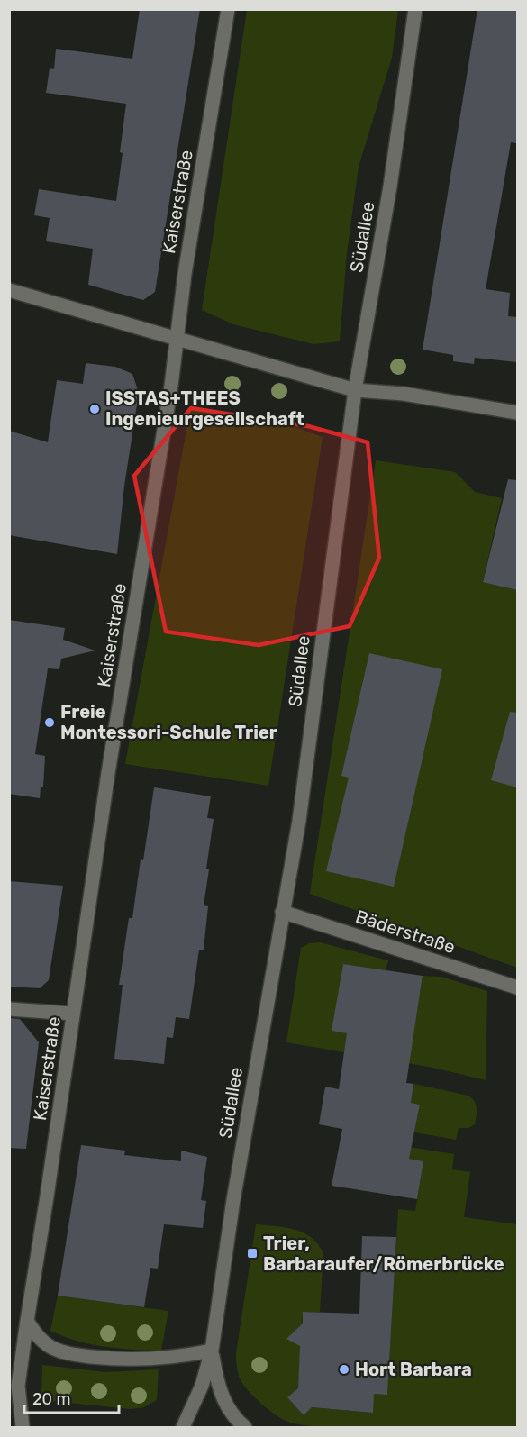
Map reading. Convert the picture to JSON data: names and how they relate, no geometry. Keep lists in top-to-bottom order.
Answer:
{
  "streets": {
    "main road": ["Kaiserstraße", "Südallee", "Bäderstraße"]
  },
  "crossings": [
    ["Südallee", "Bäderstraße"]
  ],
  "places": {
    "other": ["ISSTAS+THEES Ingenieurgesellschaft", "Freie Montessori-Schule Trier", "Hort Barbara"],
    "transit": ["Trier, Barbaraufer/Römerbrücke"]
  },
  "scale_bar": "20 m"
}
